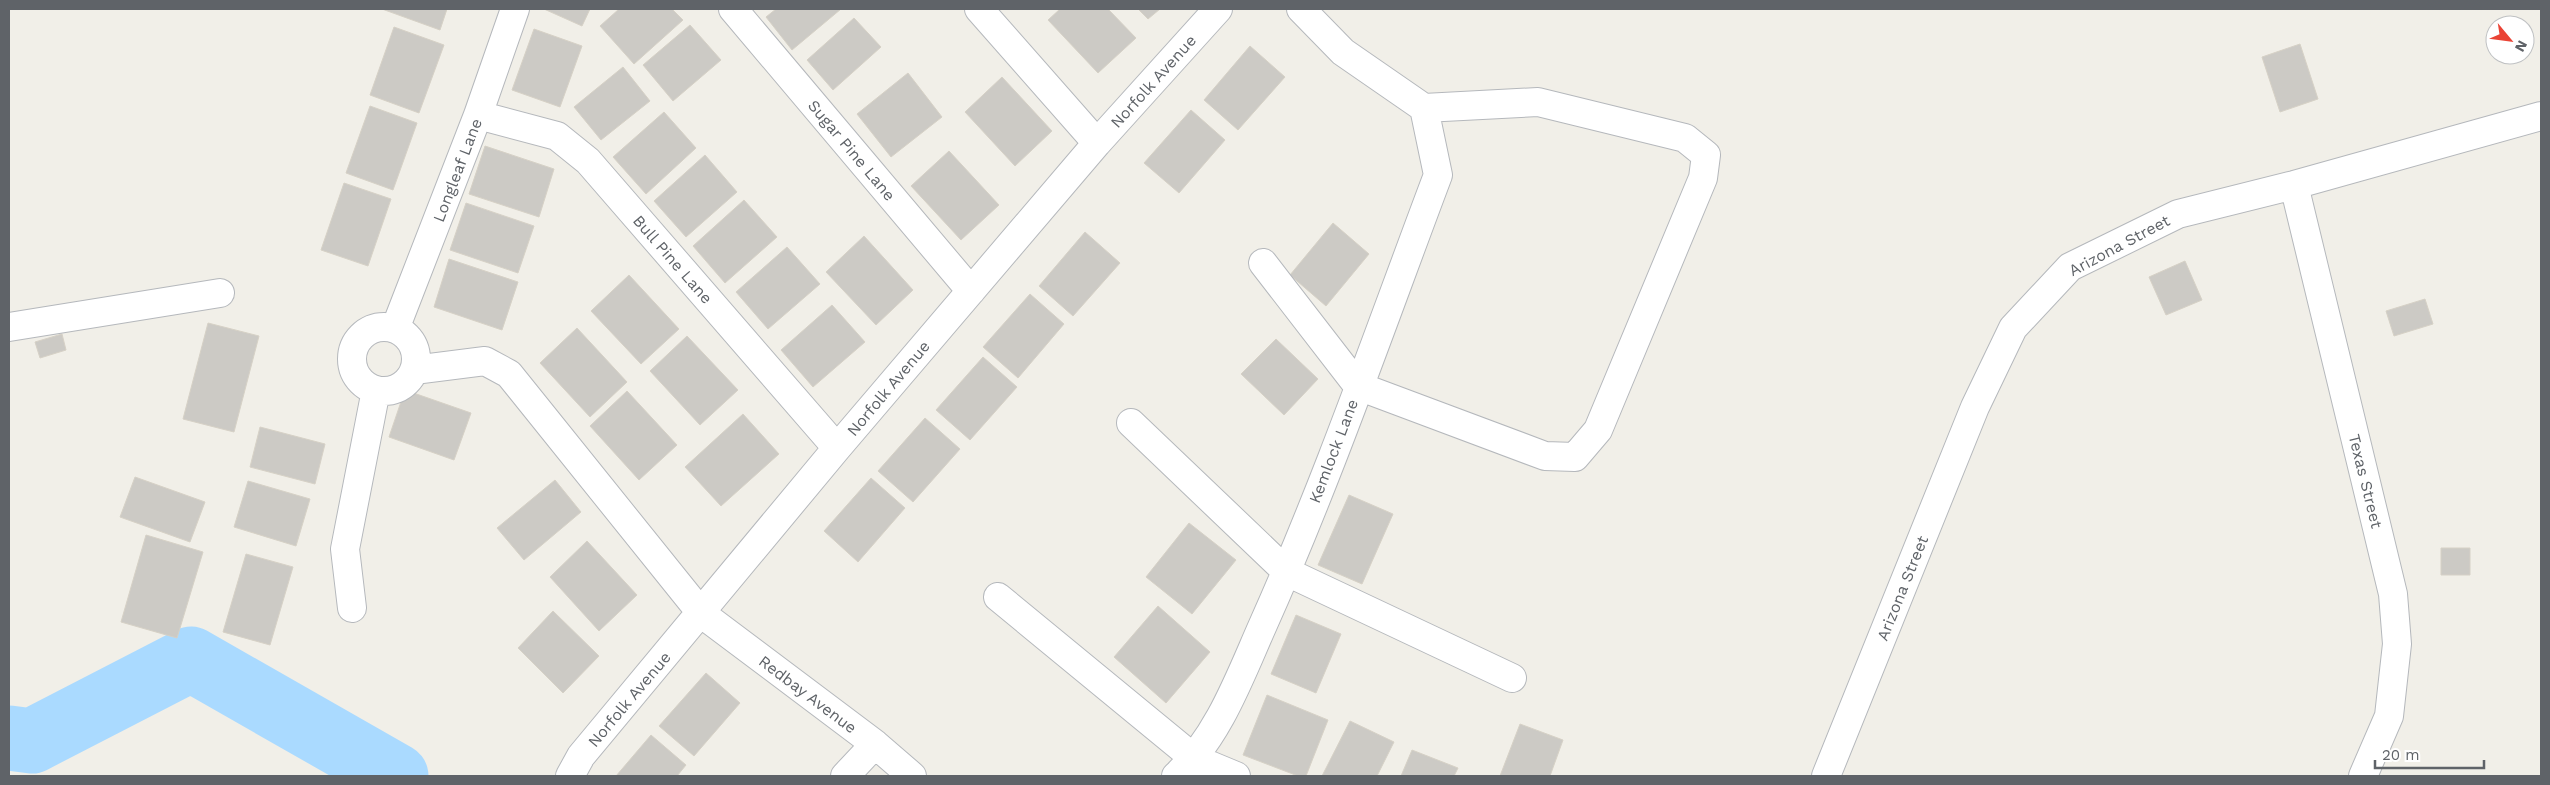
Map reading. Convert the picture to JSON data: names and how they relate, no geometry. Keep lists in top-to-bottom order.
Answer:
{
  "streets": {
    "street": [
      "Norfolk Avenue",
      "Sugar Pine Lane",
      "Longleaf Lane",
      "Arizona Street",
      "Bull Pine Lane",
      "Kemlock Lane",
      "Texas Street",
      "Redbay Avenue"
    ]
  },
  "crossings": [
    ["Norfolk Avenue", "Sugar Pine Lane"],
    ["Norfolk Avenue", "Bull Pine Lane"],
    ["Norfolk Avenue", "Redbay Avenue"],
    ["Longleaf Lane", "Bull Pine Lane"],
    ["Longleaf Lane", "Redbay Avenue"],
    ["Arizona Street", "Texas Street"]
  ],
  "scale_bar": "20 m",
  "north": "bottom right"
}
